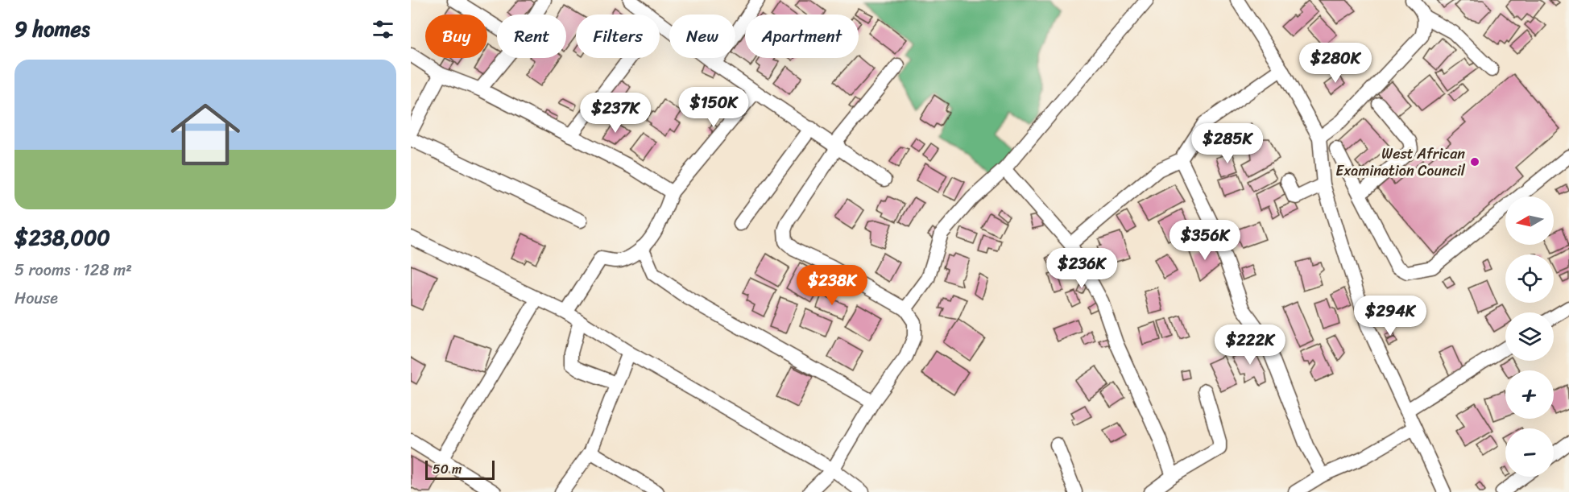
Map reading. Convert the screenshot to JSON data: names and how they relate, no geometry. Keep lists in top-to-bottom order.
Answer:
{
  "places": ["West African Examination Council"],
  "scale_bar": "50 m",
  "north": "left",
  "page": {
    "heading": "9 homes",
    "chip": [
      "Buy",
      "Rent",
      "Filters",
      "New",
      "Apartment"
    ],
    "price": [
      "$280K",
      "$150K",
      "$237K",
      "$285K",
      "$356K",
      "$236K",
      "$238K",
      "$294K",
      "$222K"
    ],
    "list": [
      {
        "name": "$238,000",
        "note": "5 rooms · 128 m² · House"
      }
    ],
    "map_buttons": ["+", "−"],
    "scale": "50 m"
  }
}
